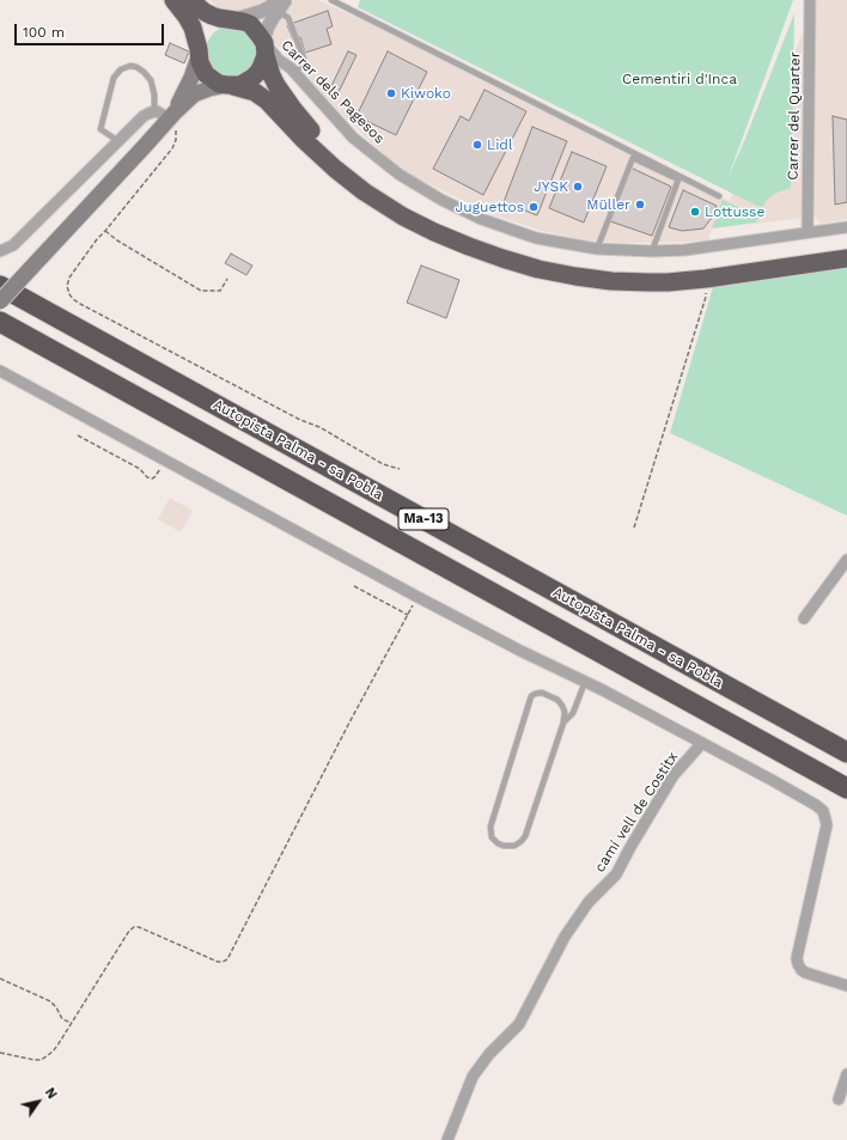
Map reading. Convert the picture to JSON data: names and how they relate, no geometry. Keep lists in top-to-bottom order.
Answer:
{
  "streets": {
    "highway": ["Autopista Palma - sa Pobla", "Ma-13"],
    "street": ["Carrer dels Pagesos", "Carrer del Quarter", "camí vell de Costitx"]
  },
  "crossings": [
    ["Carrer dels Pagesos", "Carrer del Quarter"]
  ],
  "parks": ["Cementiri d'Inca"],
  "places": [
    "Kiwoko",
    "Lidl",
    "JYSK",
    "Müller",
    "Juguettos",
    "Lottusse"
  ],
  "scale_bar": "100 m",
  "north": "top right"
}
